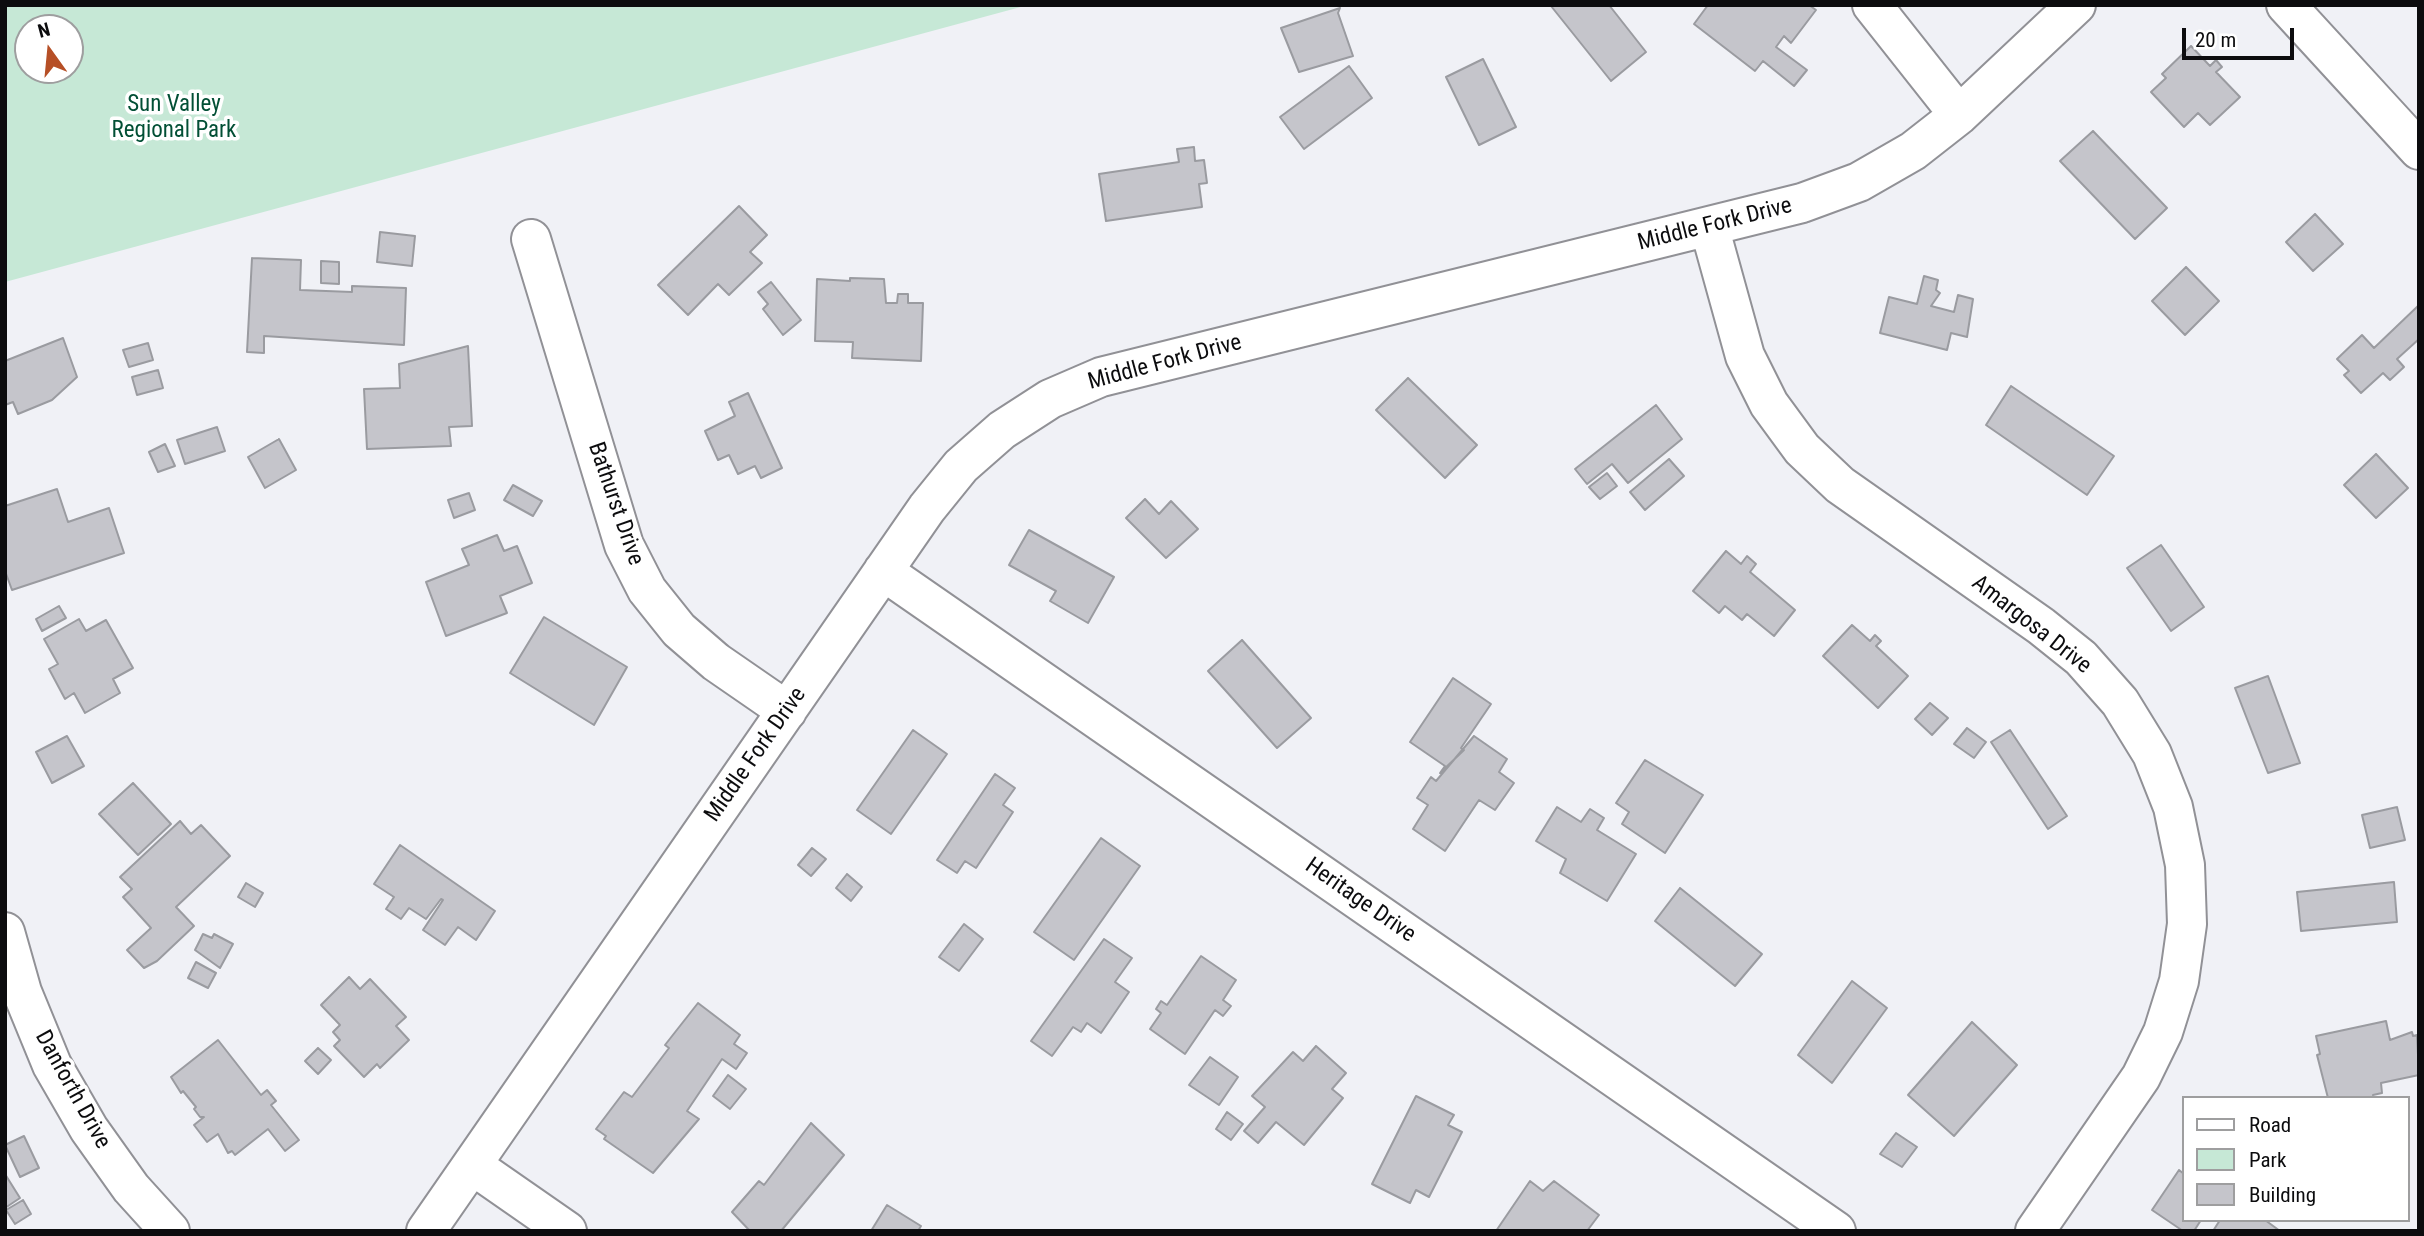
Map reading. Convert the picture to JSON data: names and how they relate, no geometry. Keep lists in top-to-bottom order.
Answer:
{
  "streets": {
    "street": [
      "Middle Fork Drive",
      "Bathurst Drive",
      "Amargosa Drive",
      "Heritage Drive",
      "Danforth Drive"
    ]
  },
  "crossings": [
    ["Middle Fork Drive", "Bathurst Drive"],
    ["Middle Fork Drive", "Amargosa Drive"],
    ["Middle Fork Drive", "Heritage Drive"]
  ],
  "parks": ["Sun Valley Regional Park"],
  "legend": ["Road", "Park", "Building"],
  "scale_bar": "20 m",
  "north": "top"
}
